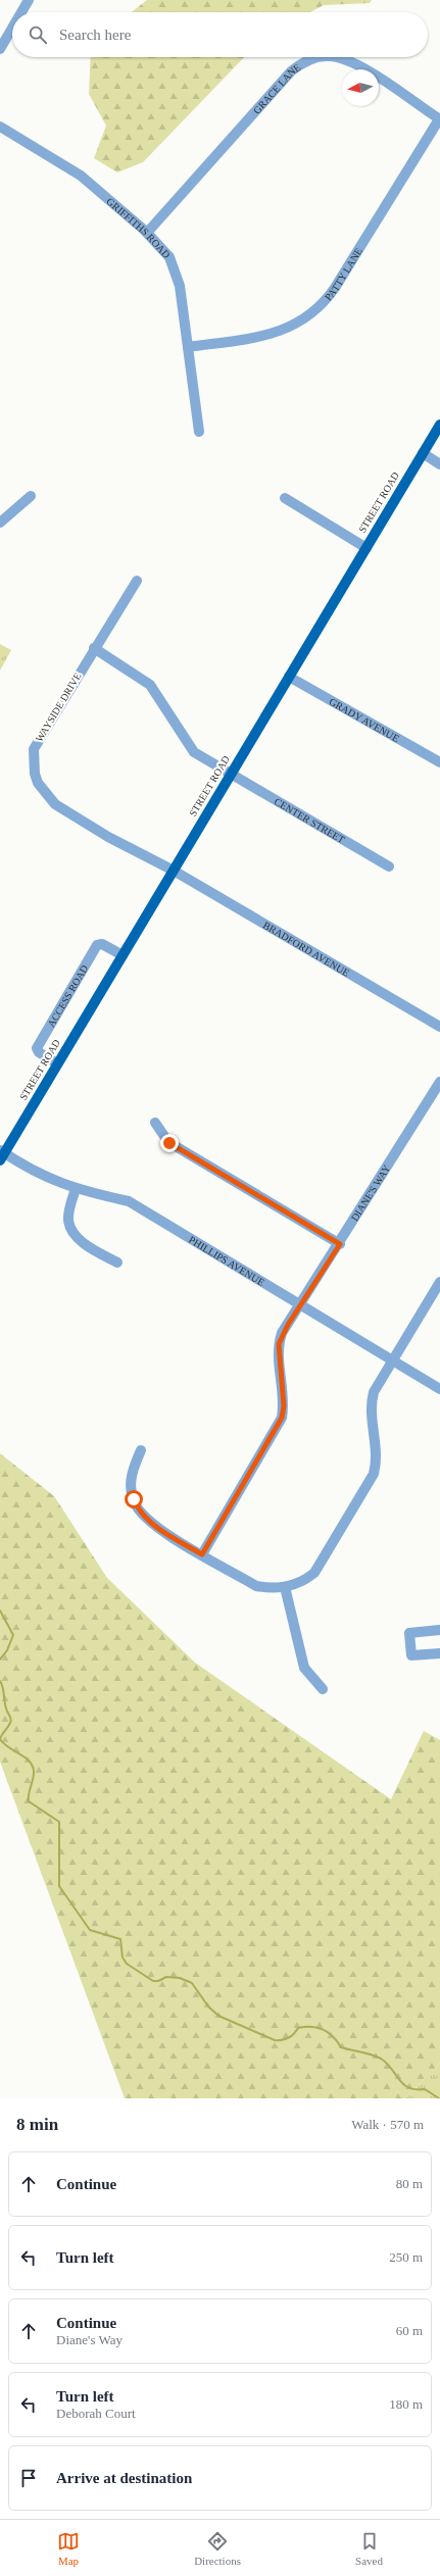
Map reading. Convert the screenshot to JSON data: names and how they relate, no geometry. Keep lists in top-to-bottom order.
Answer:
{
  "streets": {
    "main road": ["STREET ROAD"],
    "street": [
      "GRACE LANE",
      "GRIFFITHS ROAD",
      "PATTY LANE",
      "WAYSIDE DRIVE",
      "GRADY AVENUE",
      "CENTER STREET",
      "BRADFORD AVENUE",
      "ACCESS ROAD",
      "DIANE'S WAY",
      "PHILLIPS AVENUE"
    ]
  },
  "crossings": [
    ["GRACE LANE", "GRIFFITHS ROAD"],
    ["GRACE LANE", "PATTY LANE"],
    ["GRIFFITHS ROAD", "PATTY LANE"],
    ["STREET ROAD", "WAYSIDE DRIVE"],
    ["STREET ROAD", "GRADY AVENUE"],
    ["STREET ROAD", "CENTER STREET"],
    ["STREET ROAD", "BRADFORD AVENUE"],
    ["STREET ROAD", "ACCESS ROAD"],
    ["STREET ROAD", "PHILLIPS AVENUE"],
    ["WAYSIDE DRIVE", "CENTER STREET"],
    ["WAYSIDE DRIVE", "BRADFORD AVENUE"],
    ["DIANE'S WAY", "PHILLIPS AVENUE"]
  ],
  "north": "left",
  "page": {
    "search": "Search here",
    "heading": ["8 min", "Walk · 570 m"],
    "list": [
      ["Continue", "80 m"],
      ["Turn left", "250 m"],
      ["Continue", "Diane's Way", "60 m"],
      ["Turn left", "Deborah Court", "180 m"],
      "Arrive at destination"
    ],
    "nav": ["Map", "Directions", "Saved"]
  }
}
